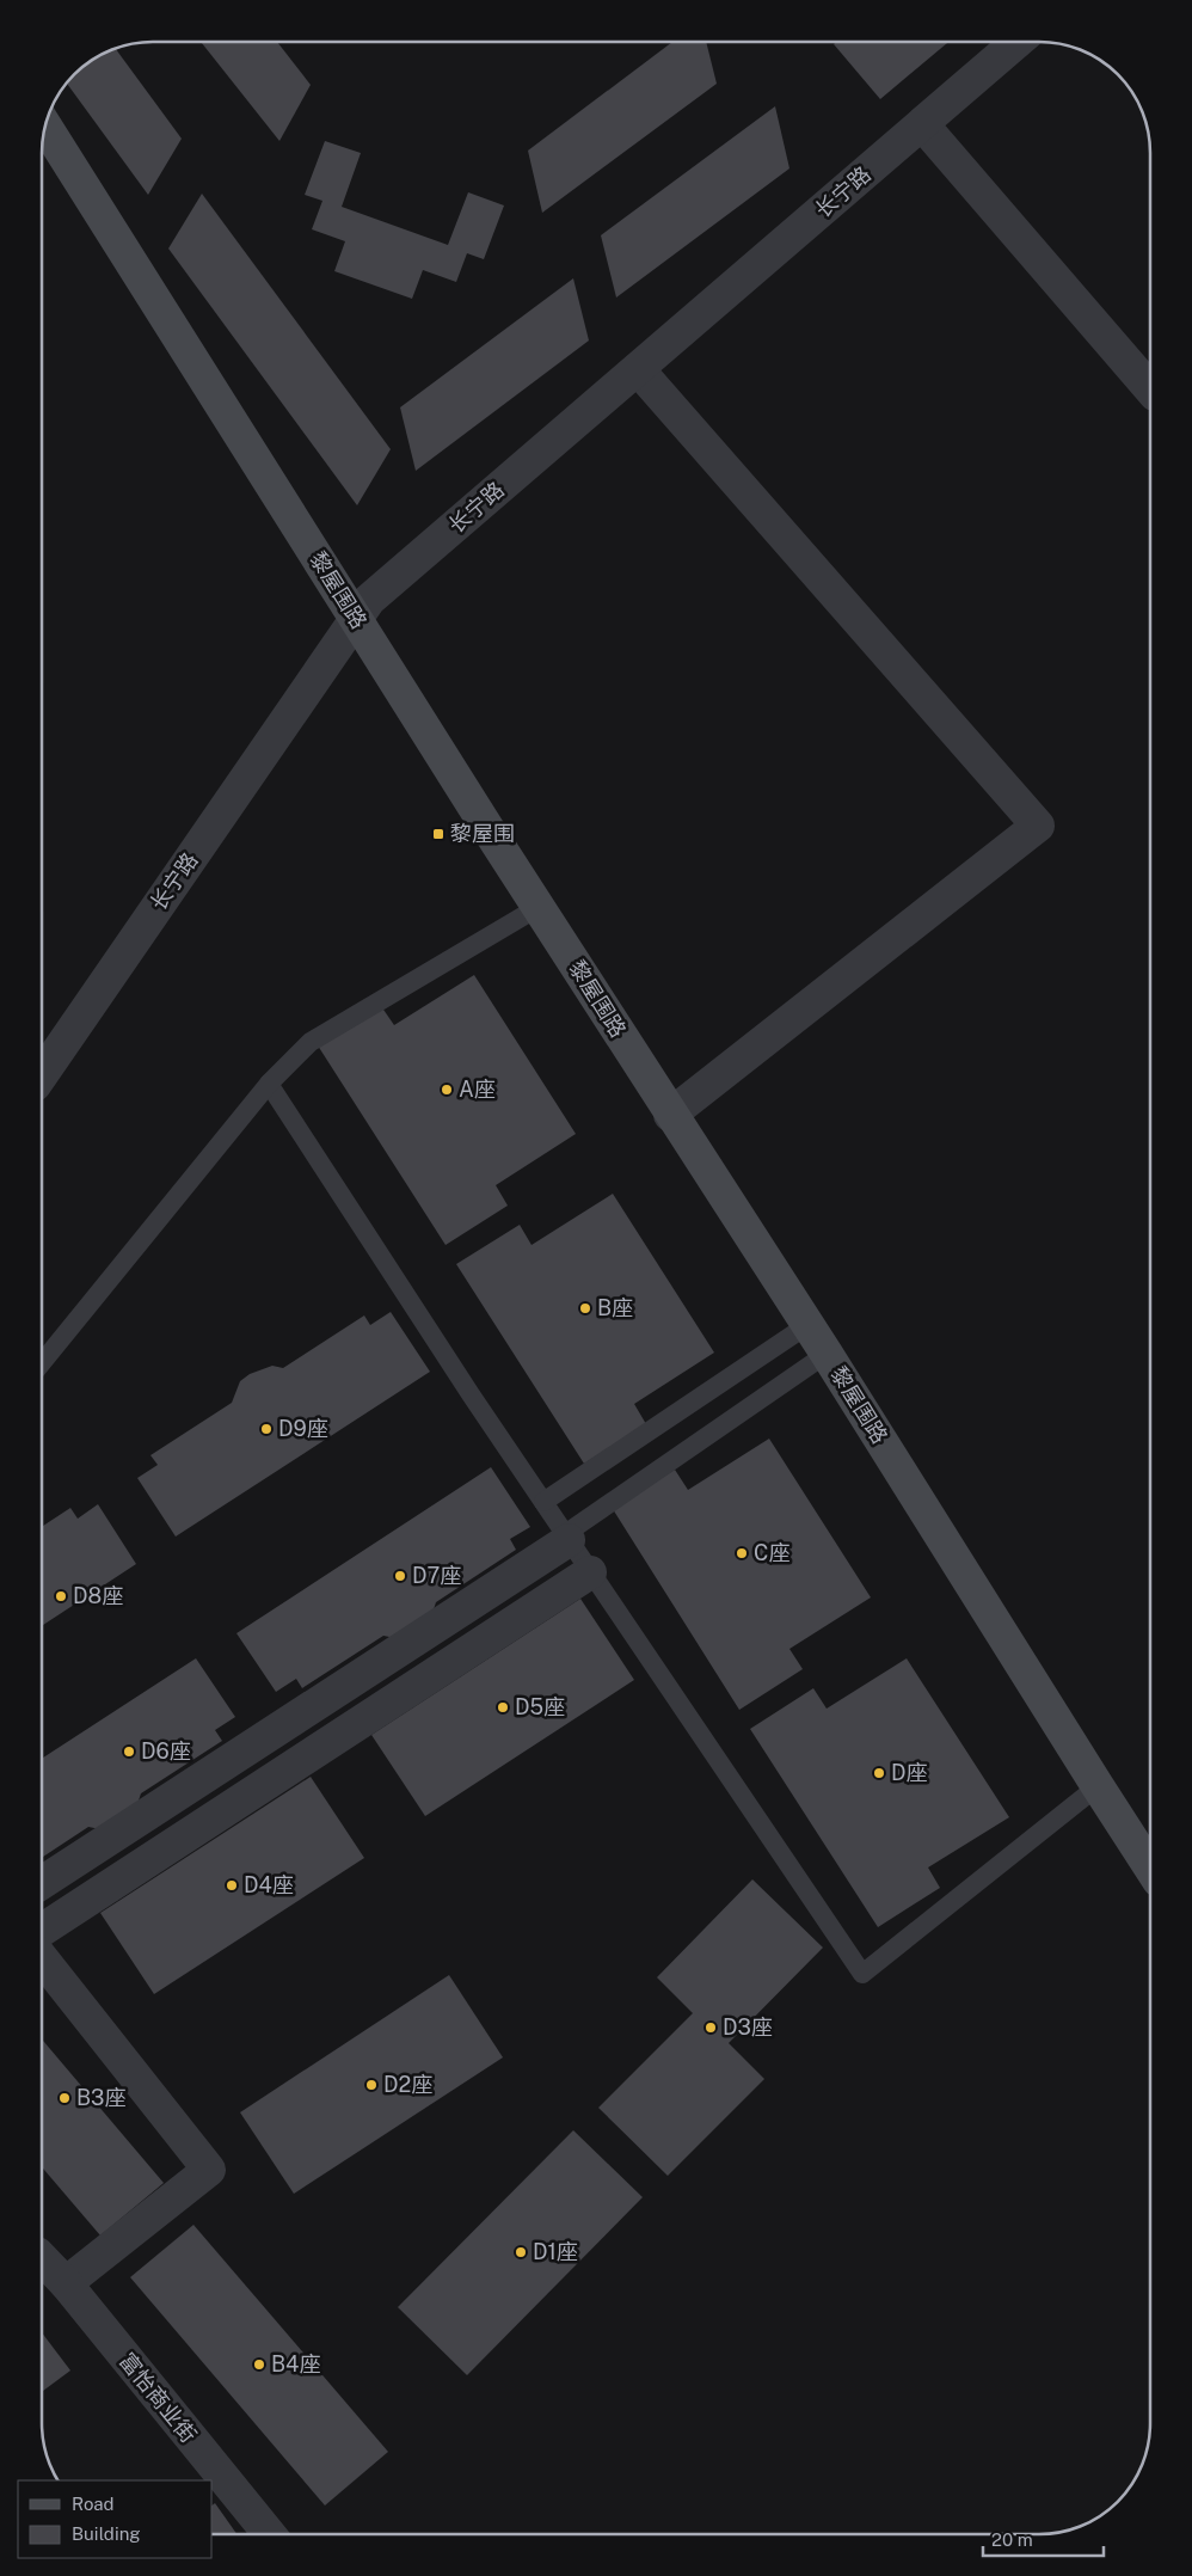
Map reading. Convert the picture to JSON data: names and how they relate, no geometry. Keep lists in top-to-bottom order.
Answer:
{
  "streets": {
    "street": ["长宁路", "黎屋围路", "富怡商业街"]
  },
  "crossings": [
    ["长宁路", "黎屋围路"]
  ],
  "places": {
    "transit": ["黎屋围"],
    "other": [
      "A座",
      "B座",
      "D9座",
      "C座",
      "D7座",
      "D8座",
      "D5座",
      "D6座",
      "D座",
      "D4座",
      "D3座",
      "D2座",
      "B3座",
      "D1座",
      "B4座"
    ]
  },
  "legend": ["Road", "Building"],
  "scale_bar": "20 m"
}
